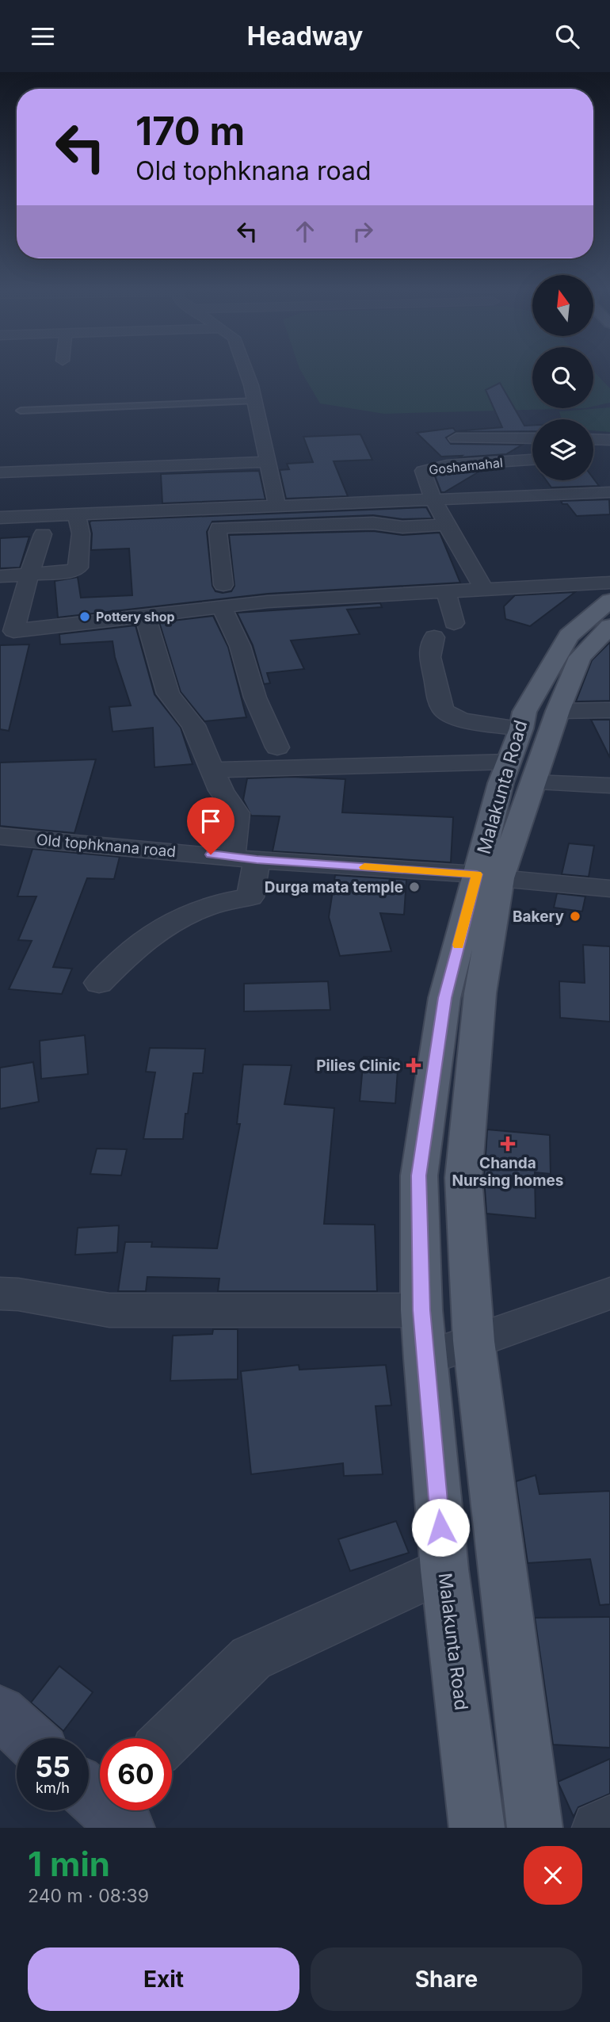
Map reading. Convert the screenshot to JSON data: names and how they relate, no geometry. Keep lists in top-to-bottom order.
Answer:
{
  "streets": {
    "main road": ["Malakunta Road"],
    "street": ["Goshamahal", "Old tophknana road"]
  },
  "crossings": [
    ["Malakunta Road", "Old tophknana road"]
  ],
  "places": {
    "other": ["Pottery shop", "Durga mata temple", "Bakery"],
    "health": ["Pilies Clinic", "Chanda Nursing homes"]
  },
  "north": "top",
  "page": {
    "header": "Headway",
    "turn": ["170 m", "Old tophknana road"],
    "speed": "55 km/h",
    "limit": "60",
    "heading": ["1 min", "240 m · 08:39"],
    "buttons": ["Exit", "Share"]
  }
}
